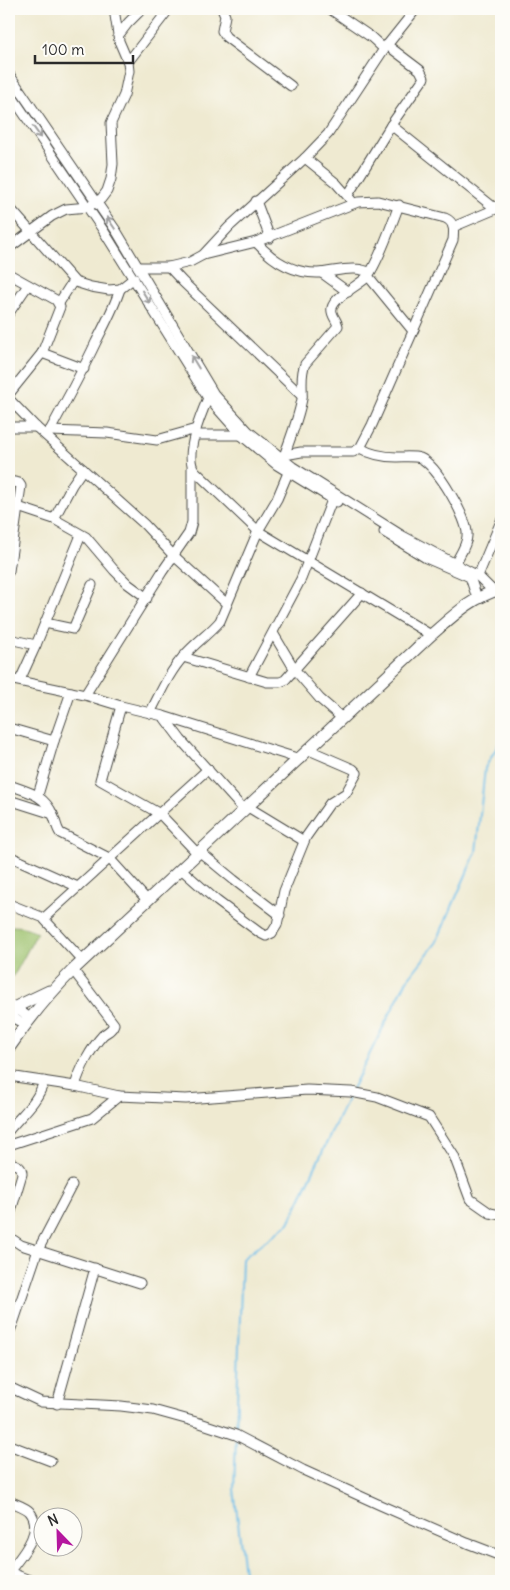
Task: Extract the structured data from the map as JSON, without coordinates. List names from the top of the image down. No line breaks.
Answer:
{"scale_bar":"100 m","north":"top left"}
